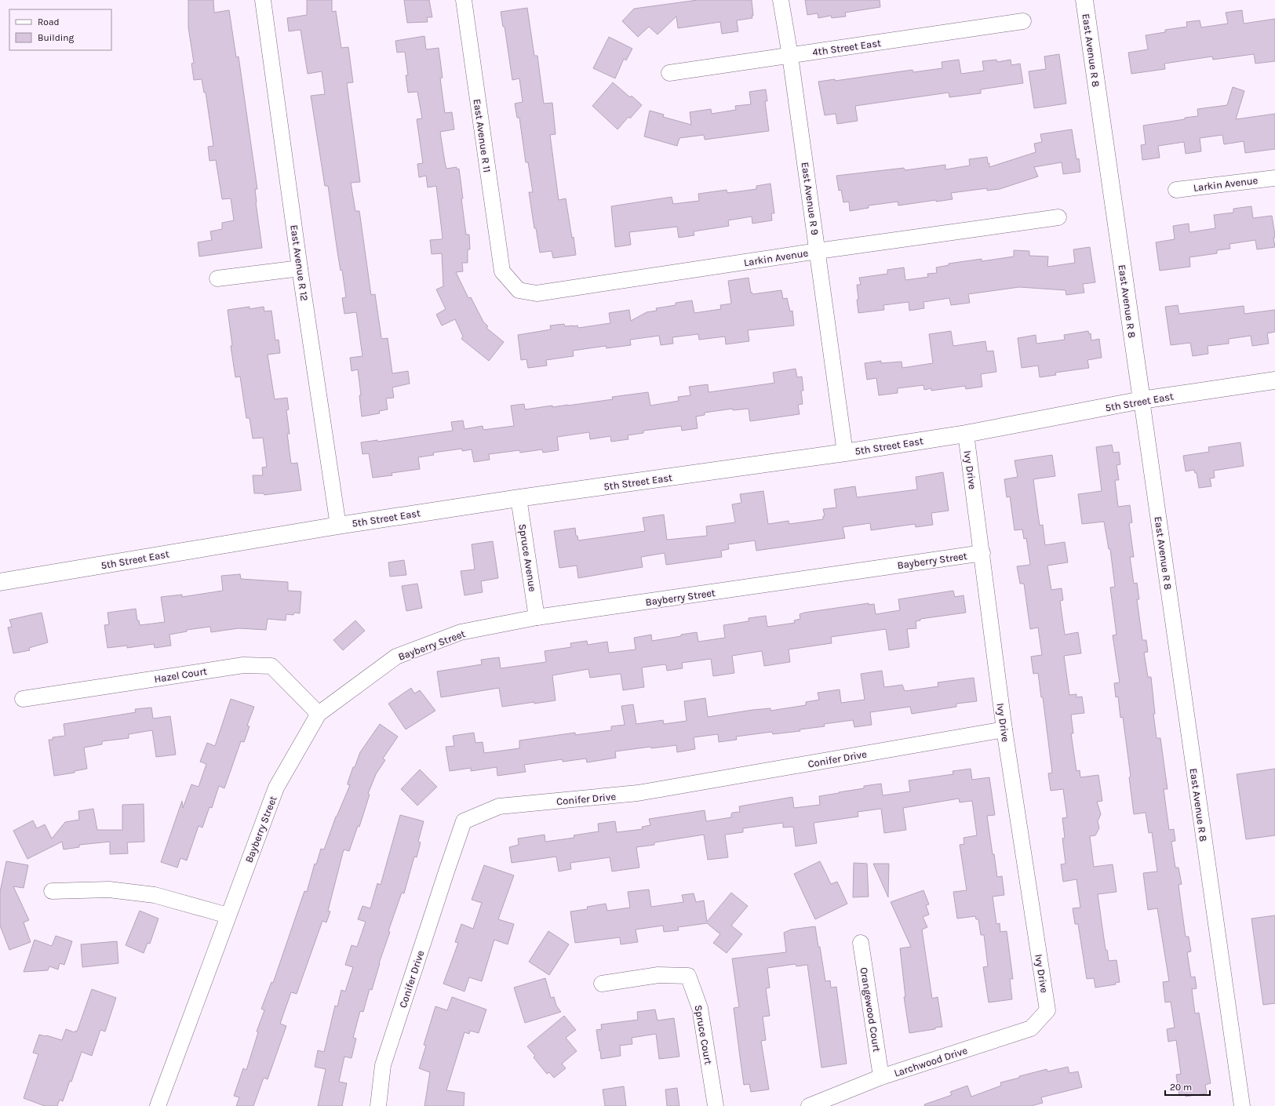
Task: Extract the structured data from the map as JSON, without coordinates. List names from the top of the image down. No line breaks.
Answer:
{"streets":{"street":["4th Street East","East Avenue R 8","East Avenue R 11","Larkin Avenue","East Avenue R 9","East Avenue R 12","5th Street East","Ivy Drive","Spruce Avenue","Bayberry Street","Hazel Court","Conifer Drive","Orangewood Court","Spruce Court","Larchwood Drive"]},"crossings":[["4th Street East","East Avenue R 9"],["East Avenue R 8","5th Street East"],["East Avenue R 11","Larkin Avenue"],["Larkin Avenue","East Avenue R 9"],["East Avenue R 9","5th Street East"],["East Avenue R 12","5th Street East"],["5th Street East","Ivy Drive"],["5th Street East","Spruce Avenue"],["Ivy Drive","Bayberry Street"],["Ivy Drive","Conifer Drive"],["Ivy Drive","Larchwood Drive"],["Spruce Avenue","Bayberry Street"],["Bayberry Street","Hazel Court"],["Orangewood Court","Larchwood Drive"]],"legend":["Road","Building"],"scale_bar":"20 m"}
